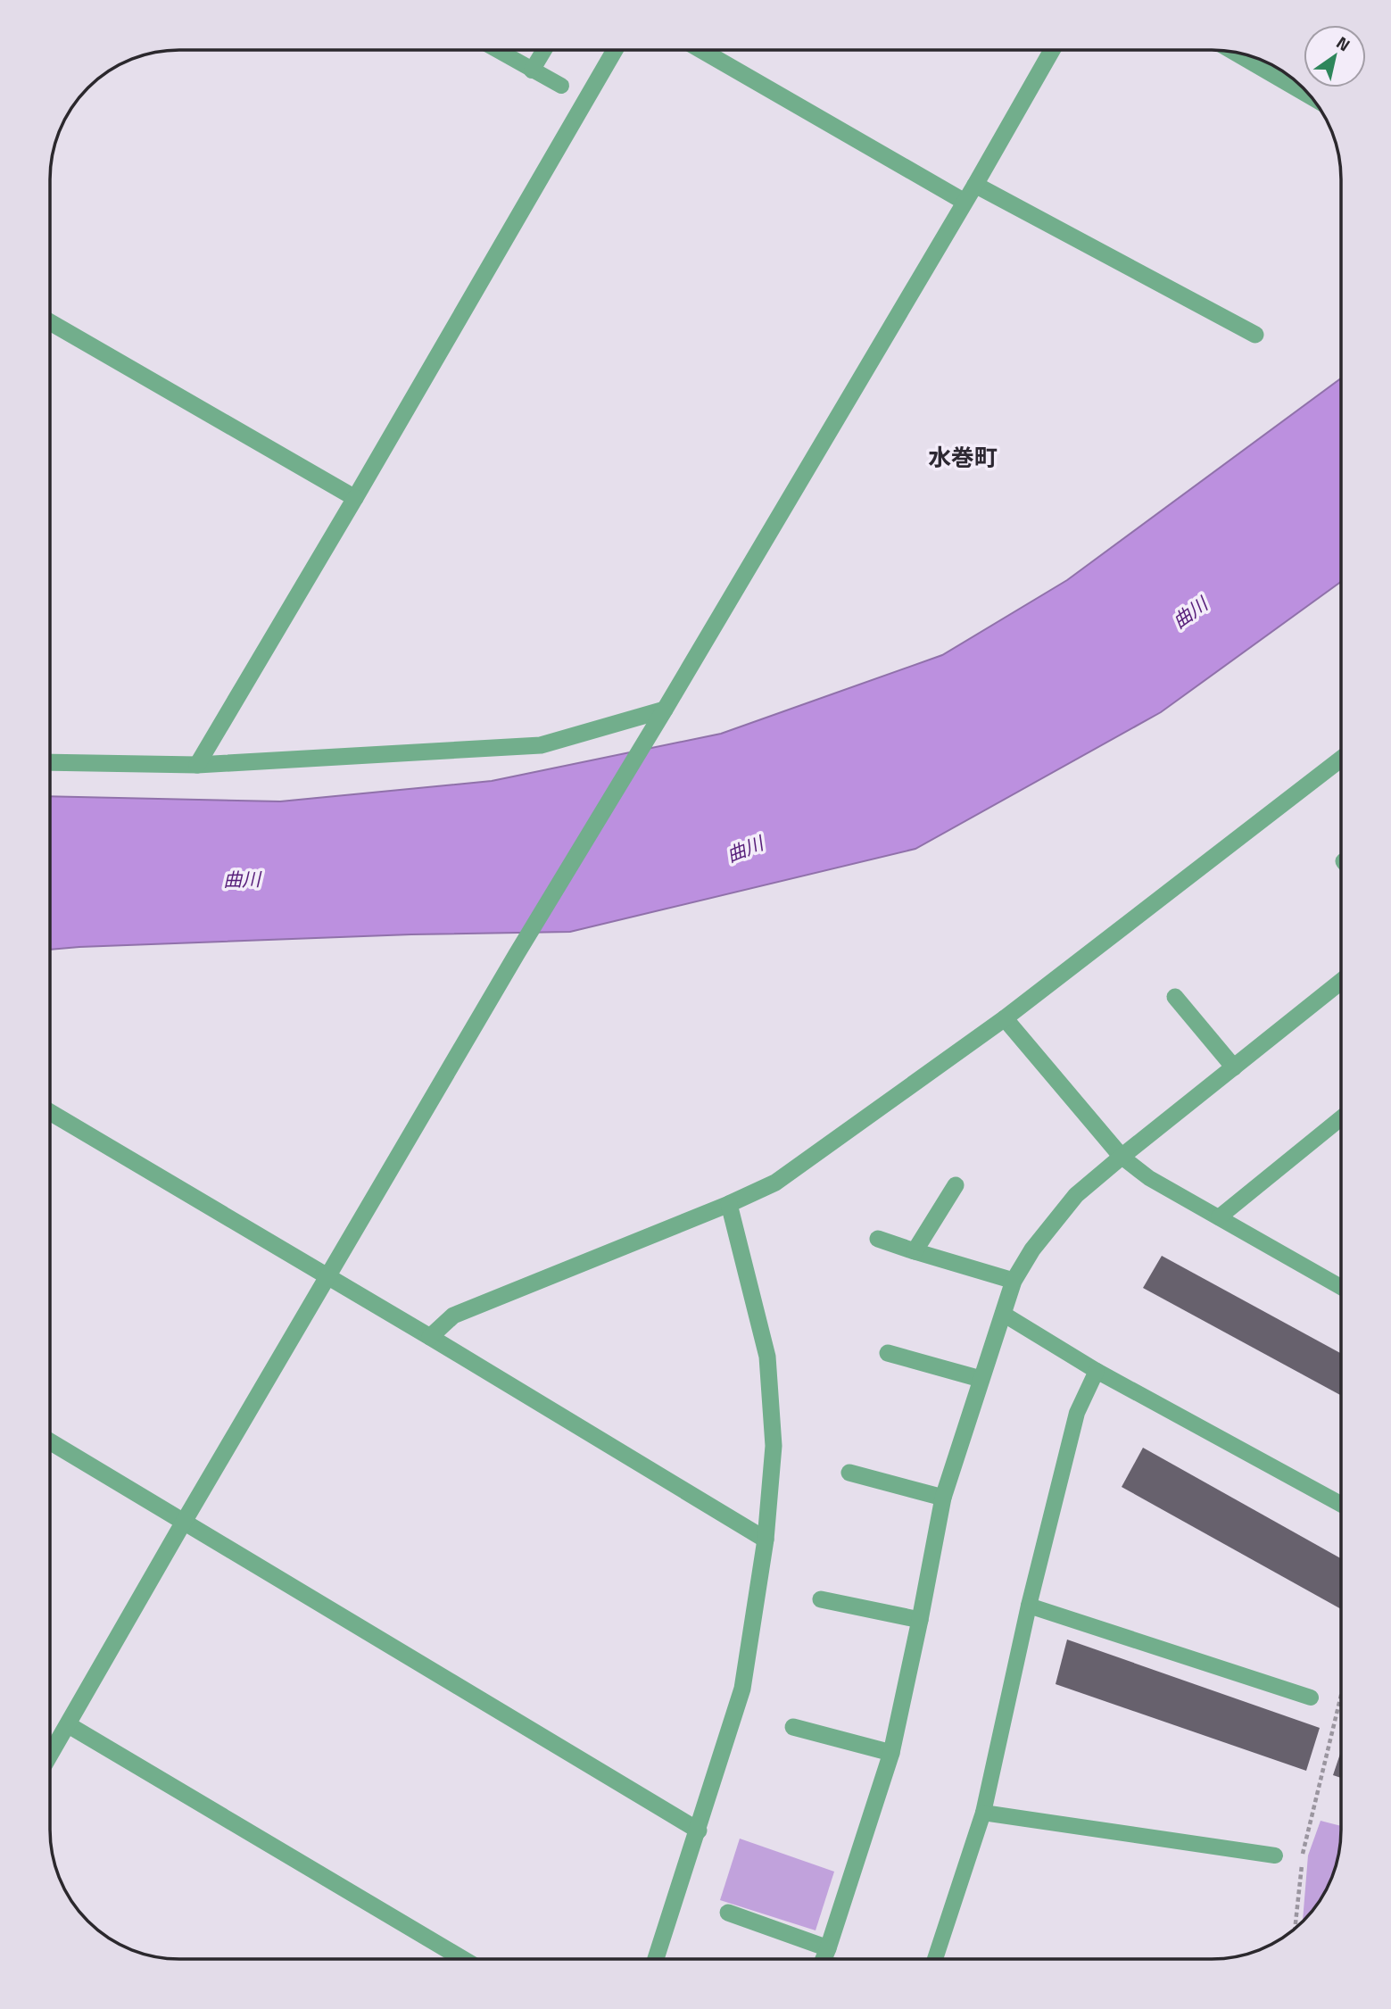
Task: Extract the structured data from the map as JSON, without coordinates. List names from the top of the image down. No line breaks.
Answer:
{"districts":["水巻町"],"water":["曲川"],"north":"top right"}
